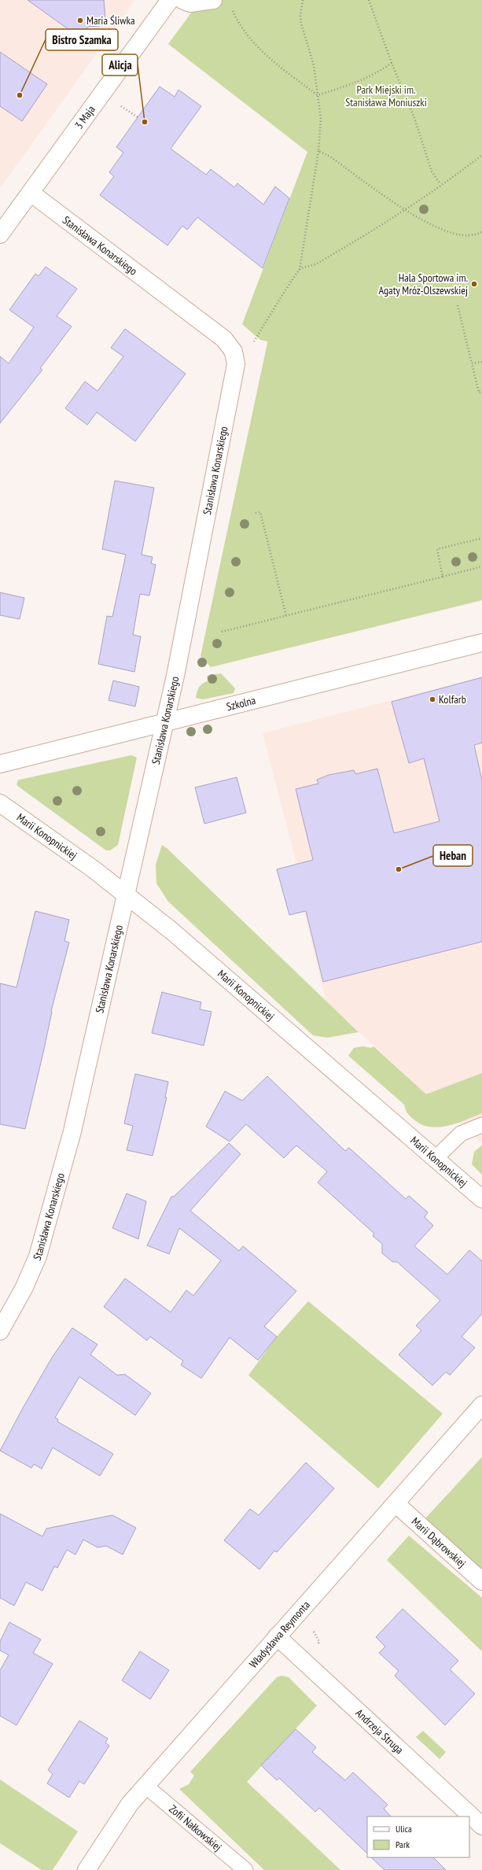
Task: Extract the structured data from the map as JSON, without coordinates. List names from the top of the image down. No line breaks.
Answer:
{"streets":{"street":["3 Maja","Stanisława Konarskiego","Szkolna","Marii Konopnickiej","Marii Dąbrowskiej","Władysława Reymonta","Andrzeja Struga"],"lane":["Zofii Nałkowskiej"]},"crossings":[["3 Maja","Stanisława Konarskiego"],["Stanisława Konarskiego","Szkolna"],["Stanisława Konarskiego","Marii Konopnickiej"],["Marii Dąbrowskiej","Władysława Reymonta"],["Władysława Reymonta","Andrzeja Struga"],["Władysława Reymonta","Zofii Nałkowskiej"]],"parks":["Park Miejski im. Stanisława Moniuszki"],"places":["Maria Śliwka","Bistro Szamka","Alicja","Hala Sportowa im. Agaty Mróz-Olszewskiej","Kolfarb","Heban"],"legend":["Ulica","Park"]}
